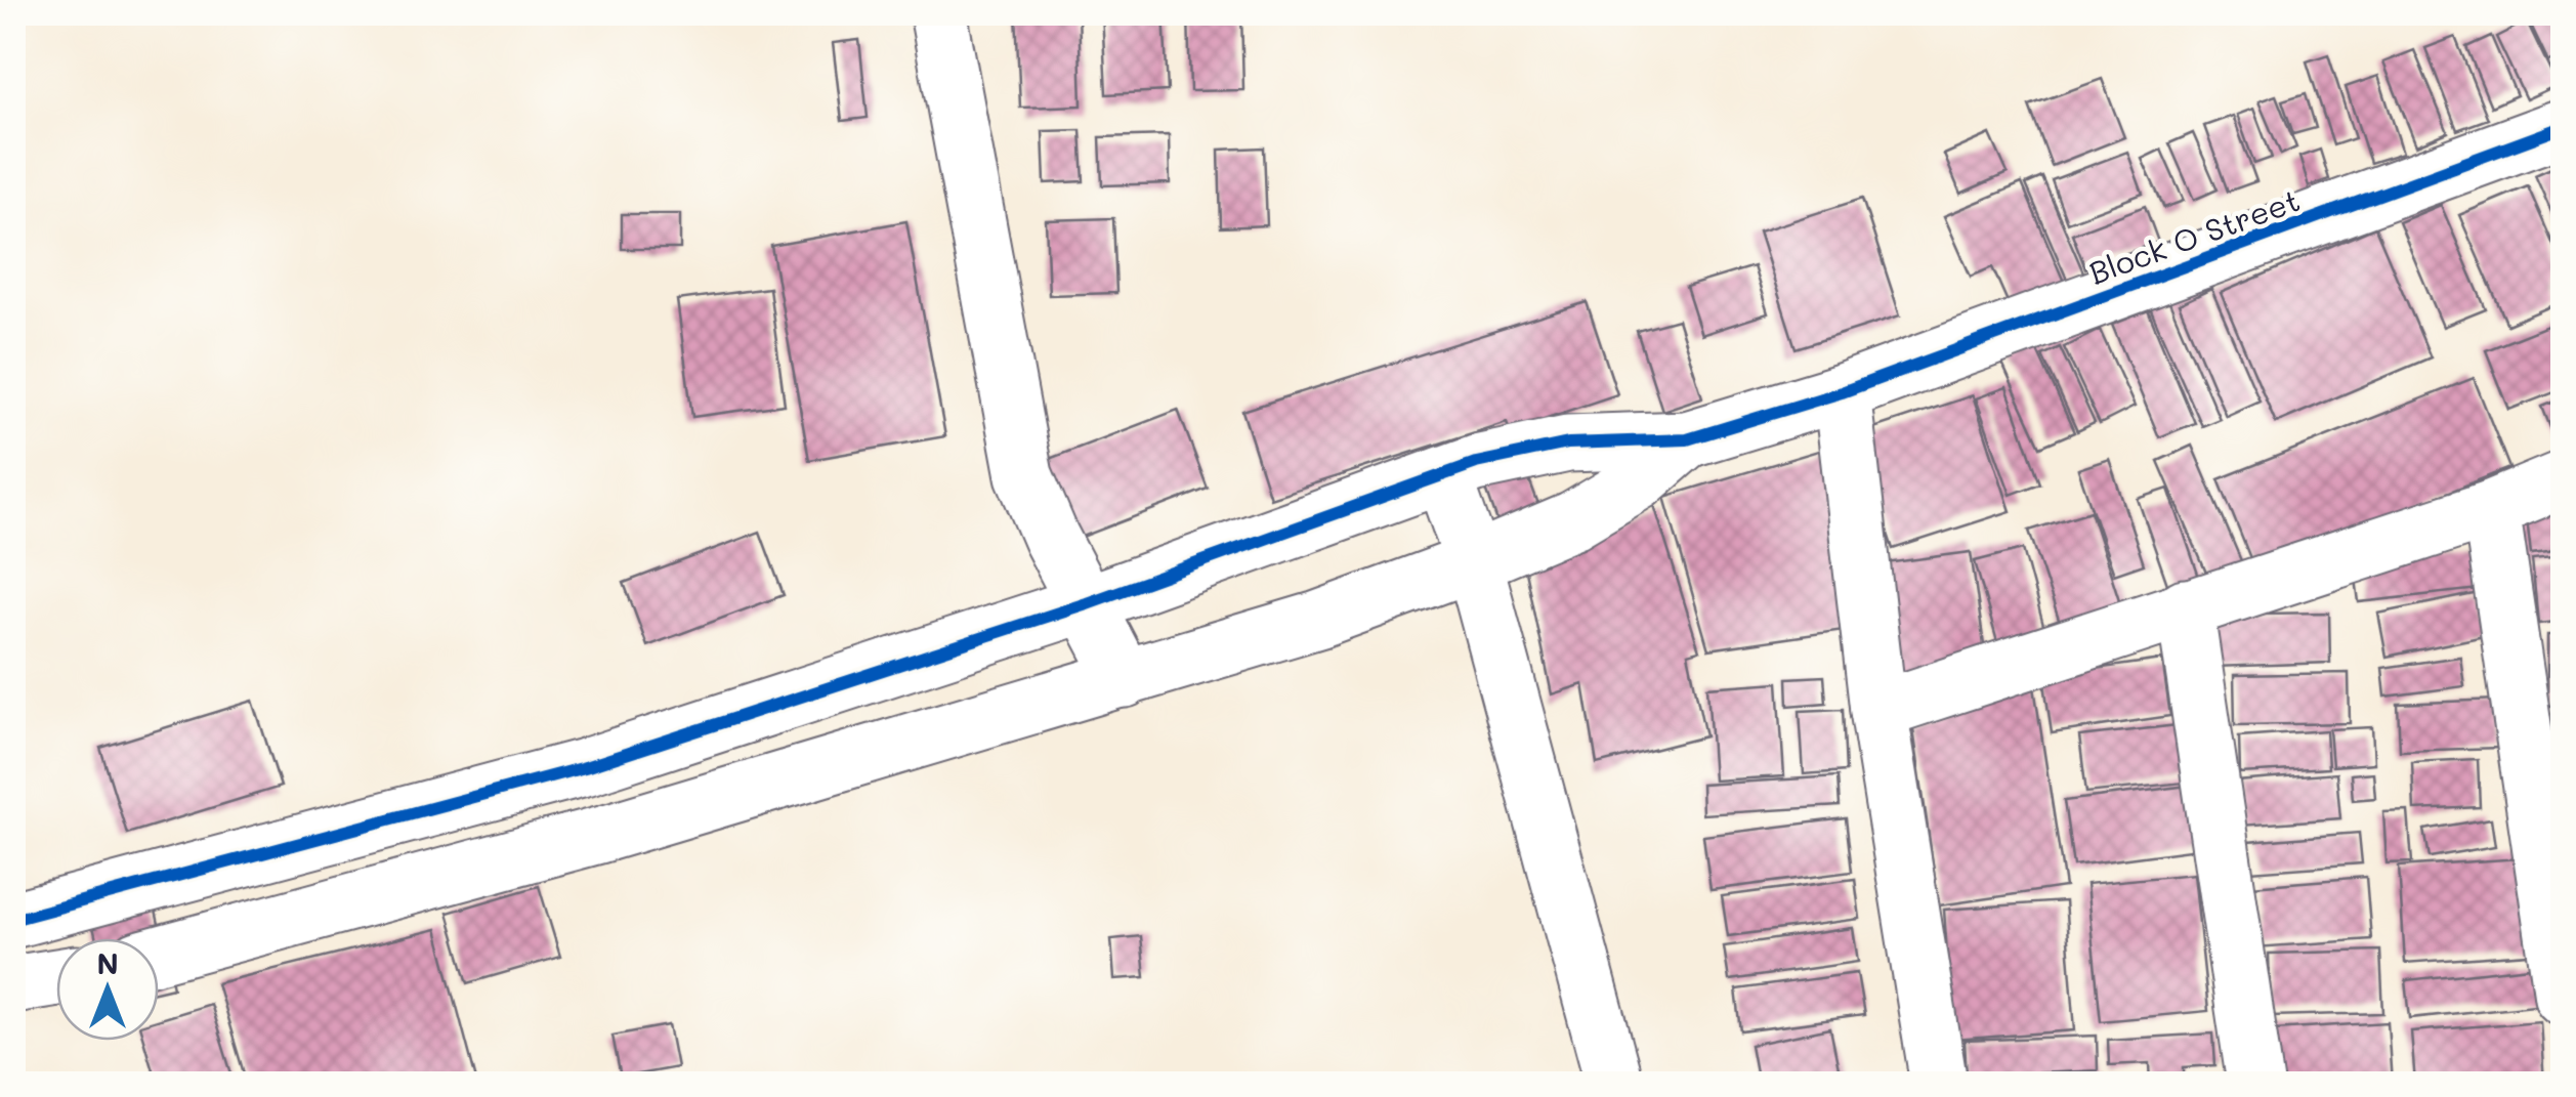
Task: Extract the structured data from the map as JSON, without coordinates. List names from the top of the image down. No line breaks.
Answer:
{"streets":{"street":["Block O Street"]},"north":"top"}
